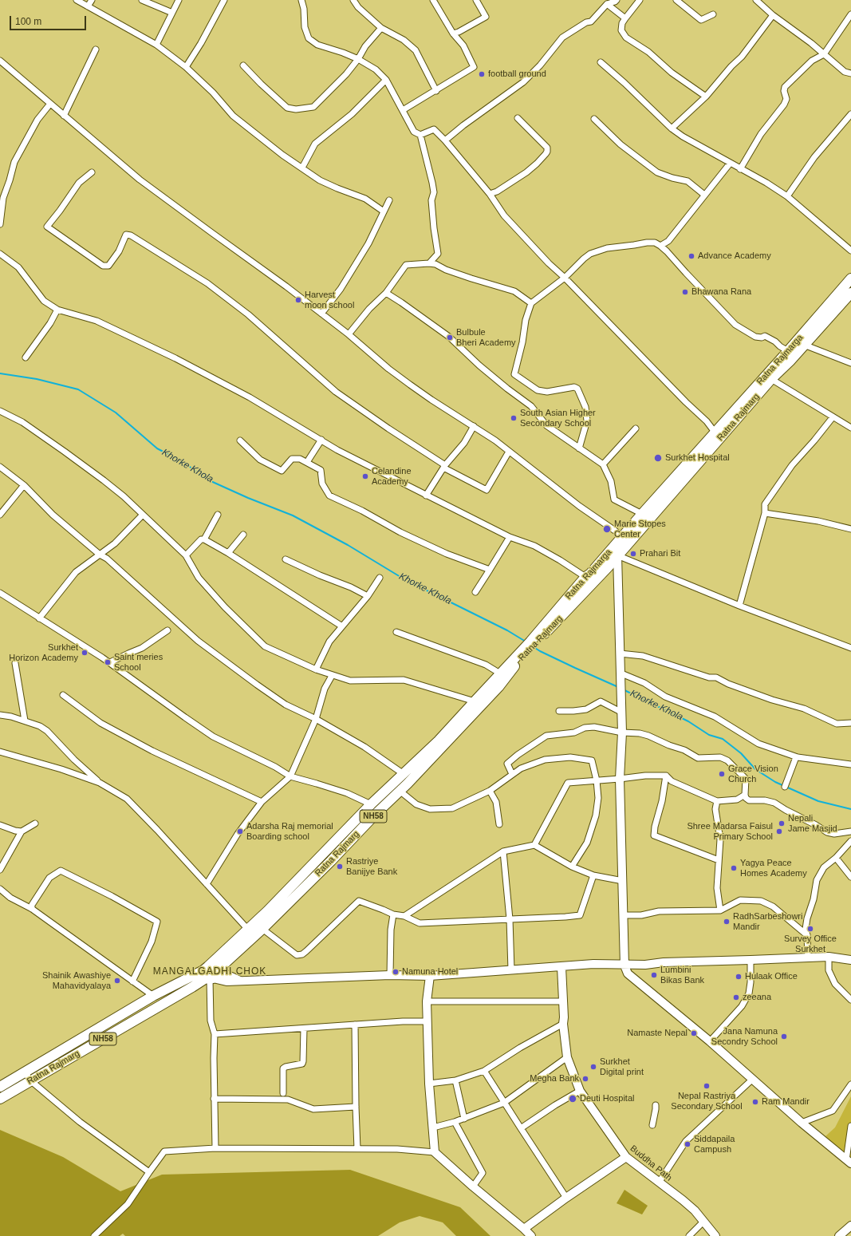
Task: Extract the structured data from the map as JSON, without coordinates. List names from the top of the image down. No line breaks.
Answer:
{"streets":{"main road":["Ratna Rajmarga","Ratna Rajmarg","NH58","Buddha Path"]},"crossings":[["Ratna Rajmarga","Ratna Rajmarg"]],"districts":["MANGALGADHI CHOK"],"water":["Khorke Khola"],"places":["football ground","Advance Academy","Bhawana Rana","Harvest moon school","Bulbule Bheri Academy","South Asian Higher Secondary School","Surkhet Hospital","Celandine Academy","Marie Stopes Center","Prahari Bit","Surkhet Horizon Academy","Saint meries School","Grace Vision Church","Nepali Jame Masjid","Adarsha Raj memorial Boarding school","Shree Madarsa Faisul Primary School","Rastriye Banijye Bank","Yagya Peace Homes Academy","RadhSarbeshowri Mandir","Survey Office Surkhet","Namuna Hotel","Lumbini Bikas Bank","Hulaak Office","Shainik Awashiye Mahavidyalaya","zeeana","Namaste Nepal","Jana Namuna Secondry School","Surkhet Digital print","Megha Bank","Nepal Rastriya Secondary School","Deuti Hospital","Ram Mandir","Siddapaila Campush"],"scale_bar":"100 m"}
